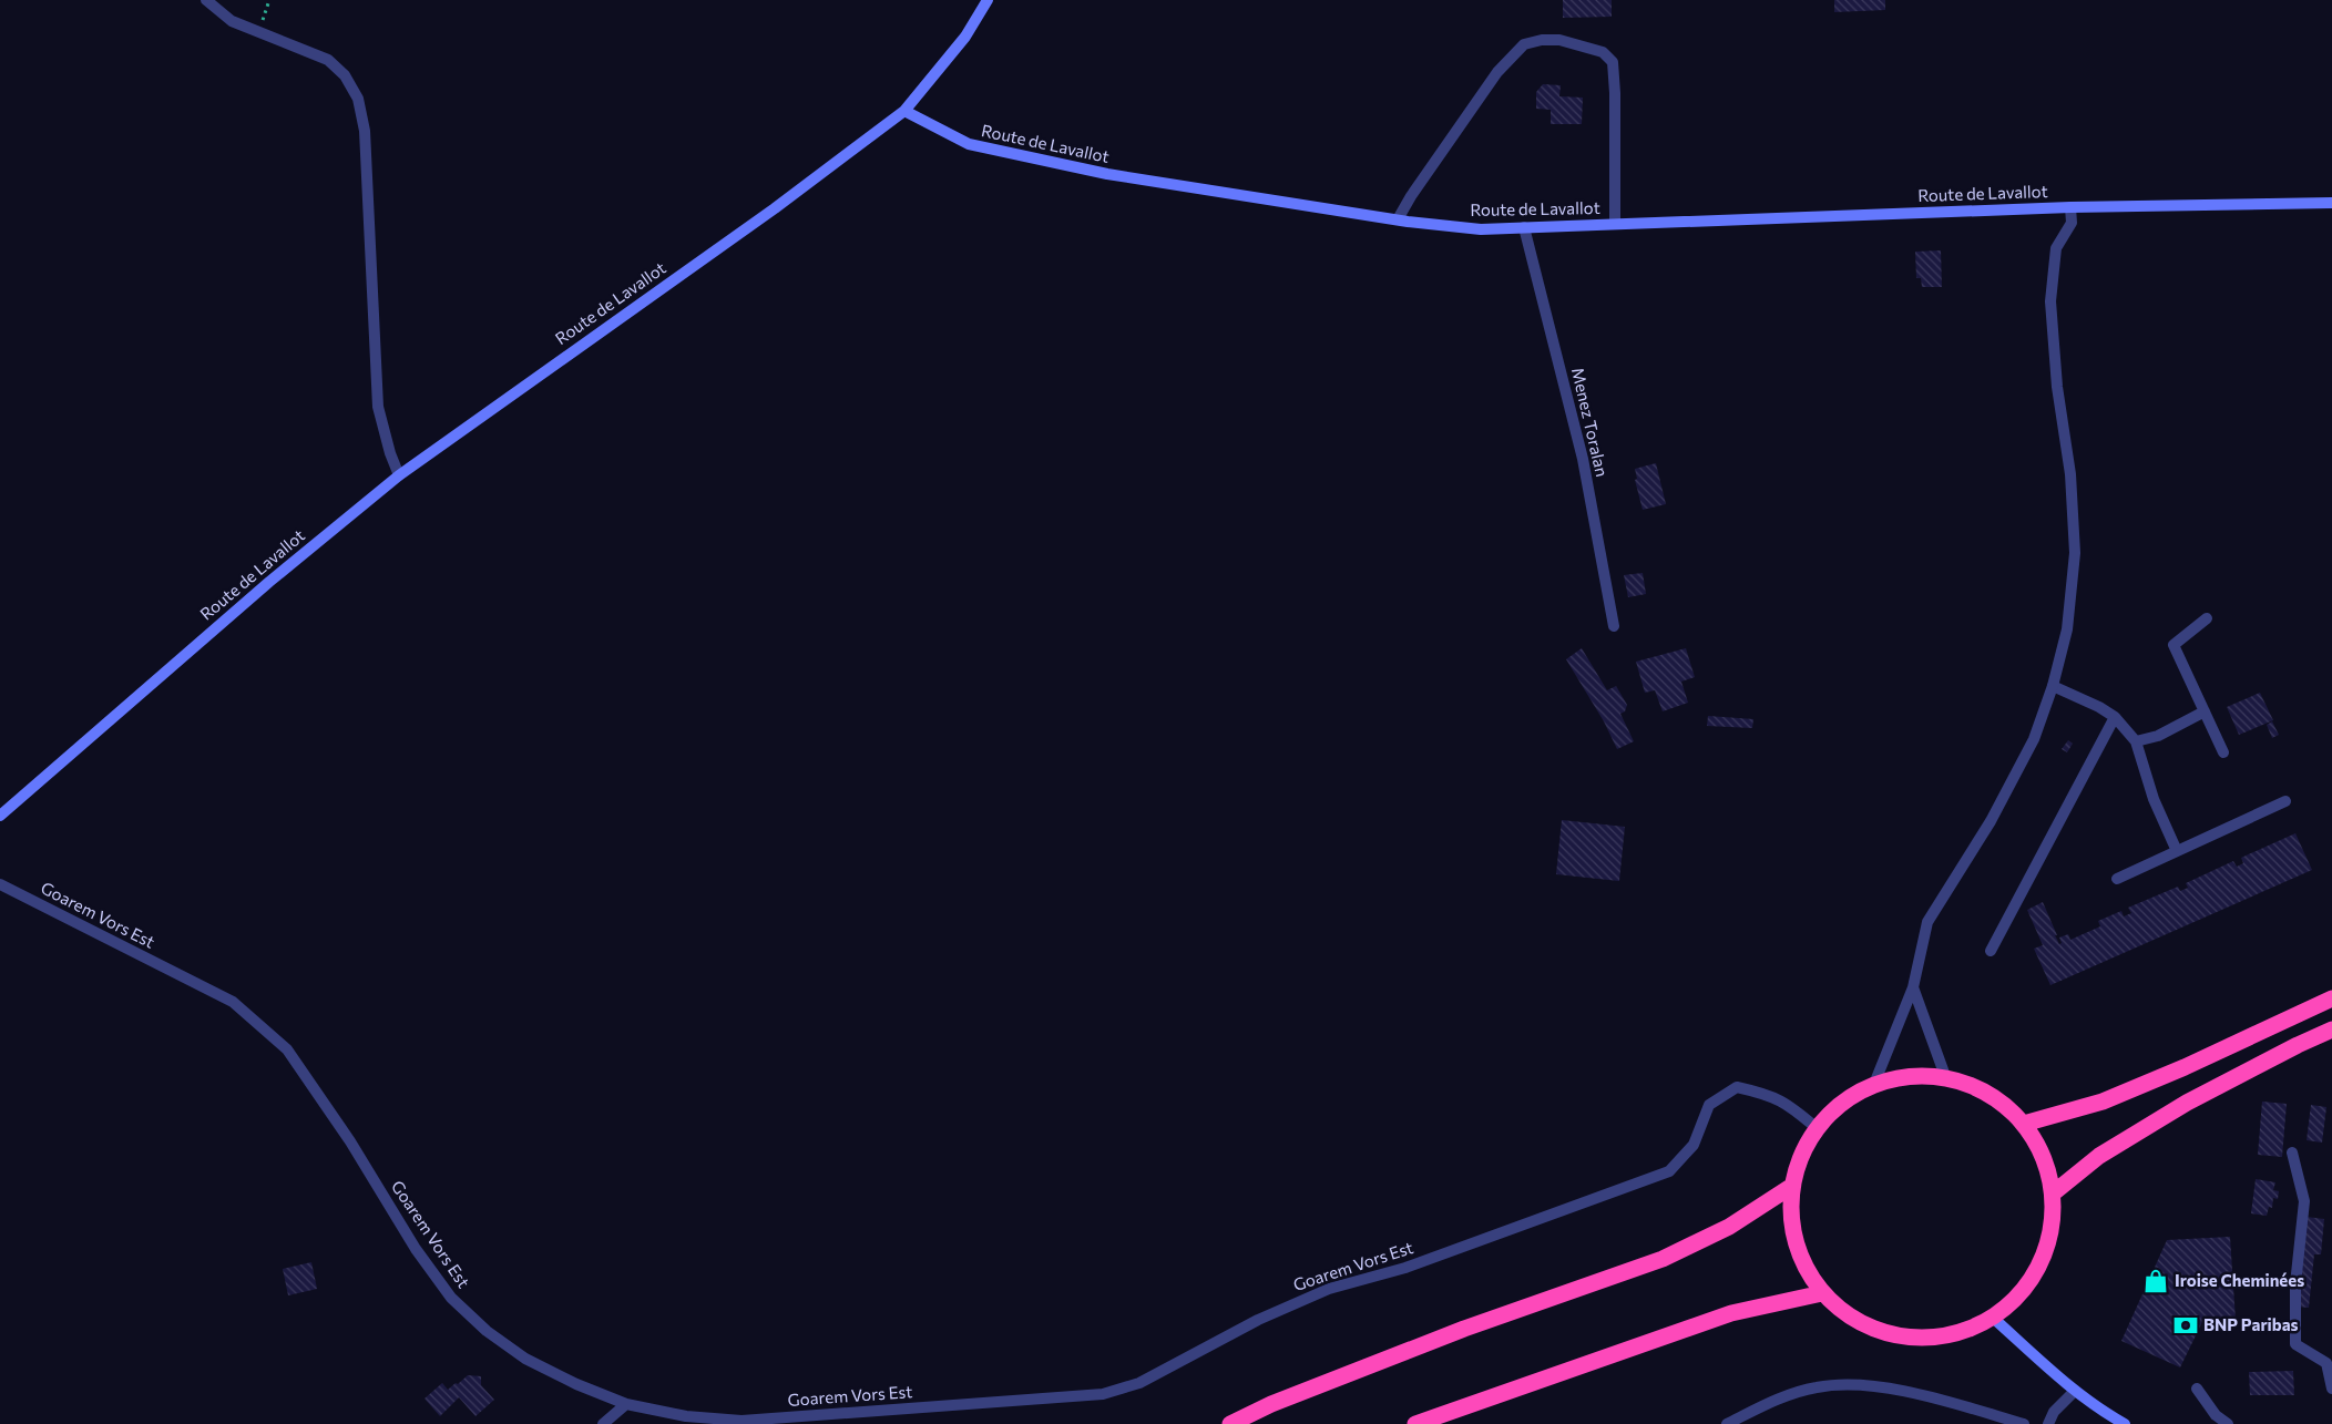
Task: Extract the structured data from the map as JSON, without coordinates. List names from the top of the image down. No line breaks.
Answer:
{"streets":{"street":["Route de Lavallot","Menez Toralan","Goarem Vors Est"]},"crossings":[["Route de Lavallot","Menez Toralan"]],"places":{"shop":["Iroise Cheminées"],"bank":["BNP Paribas"]}}
